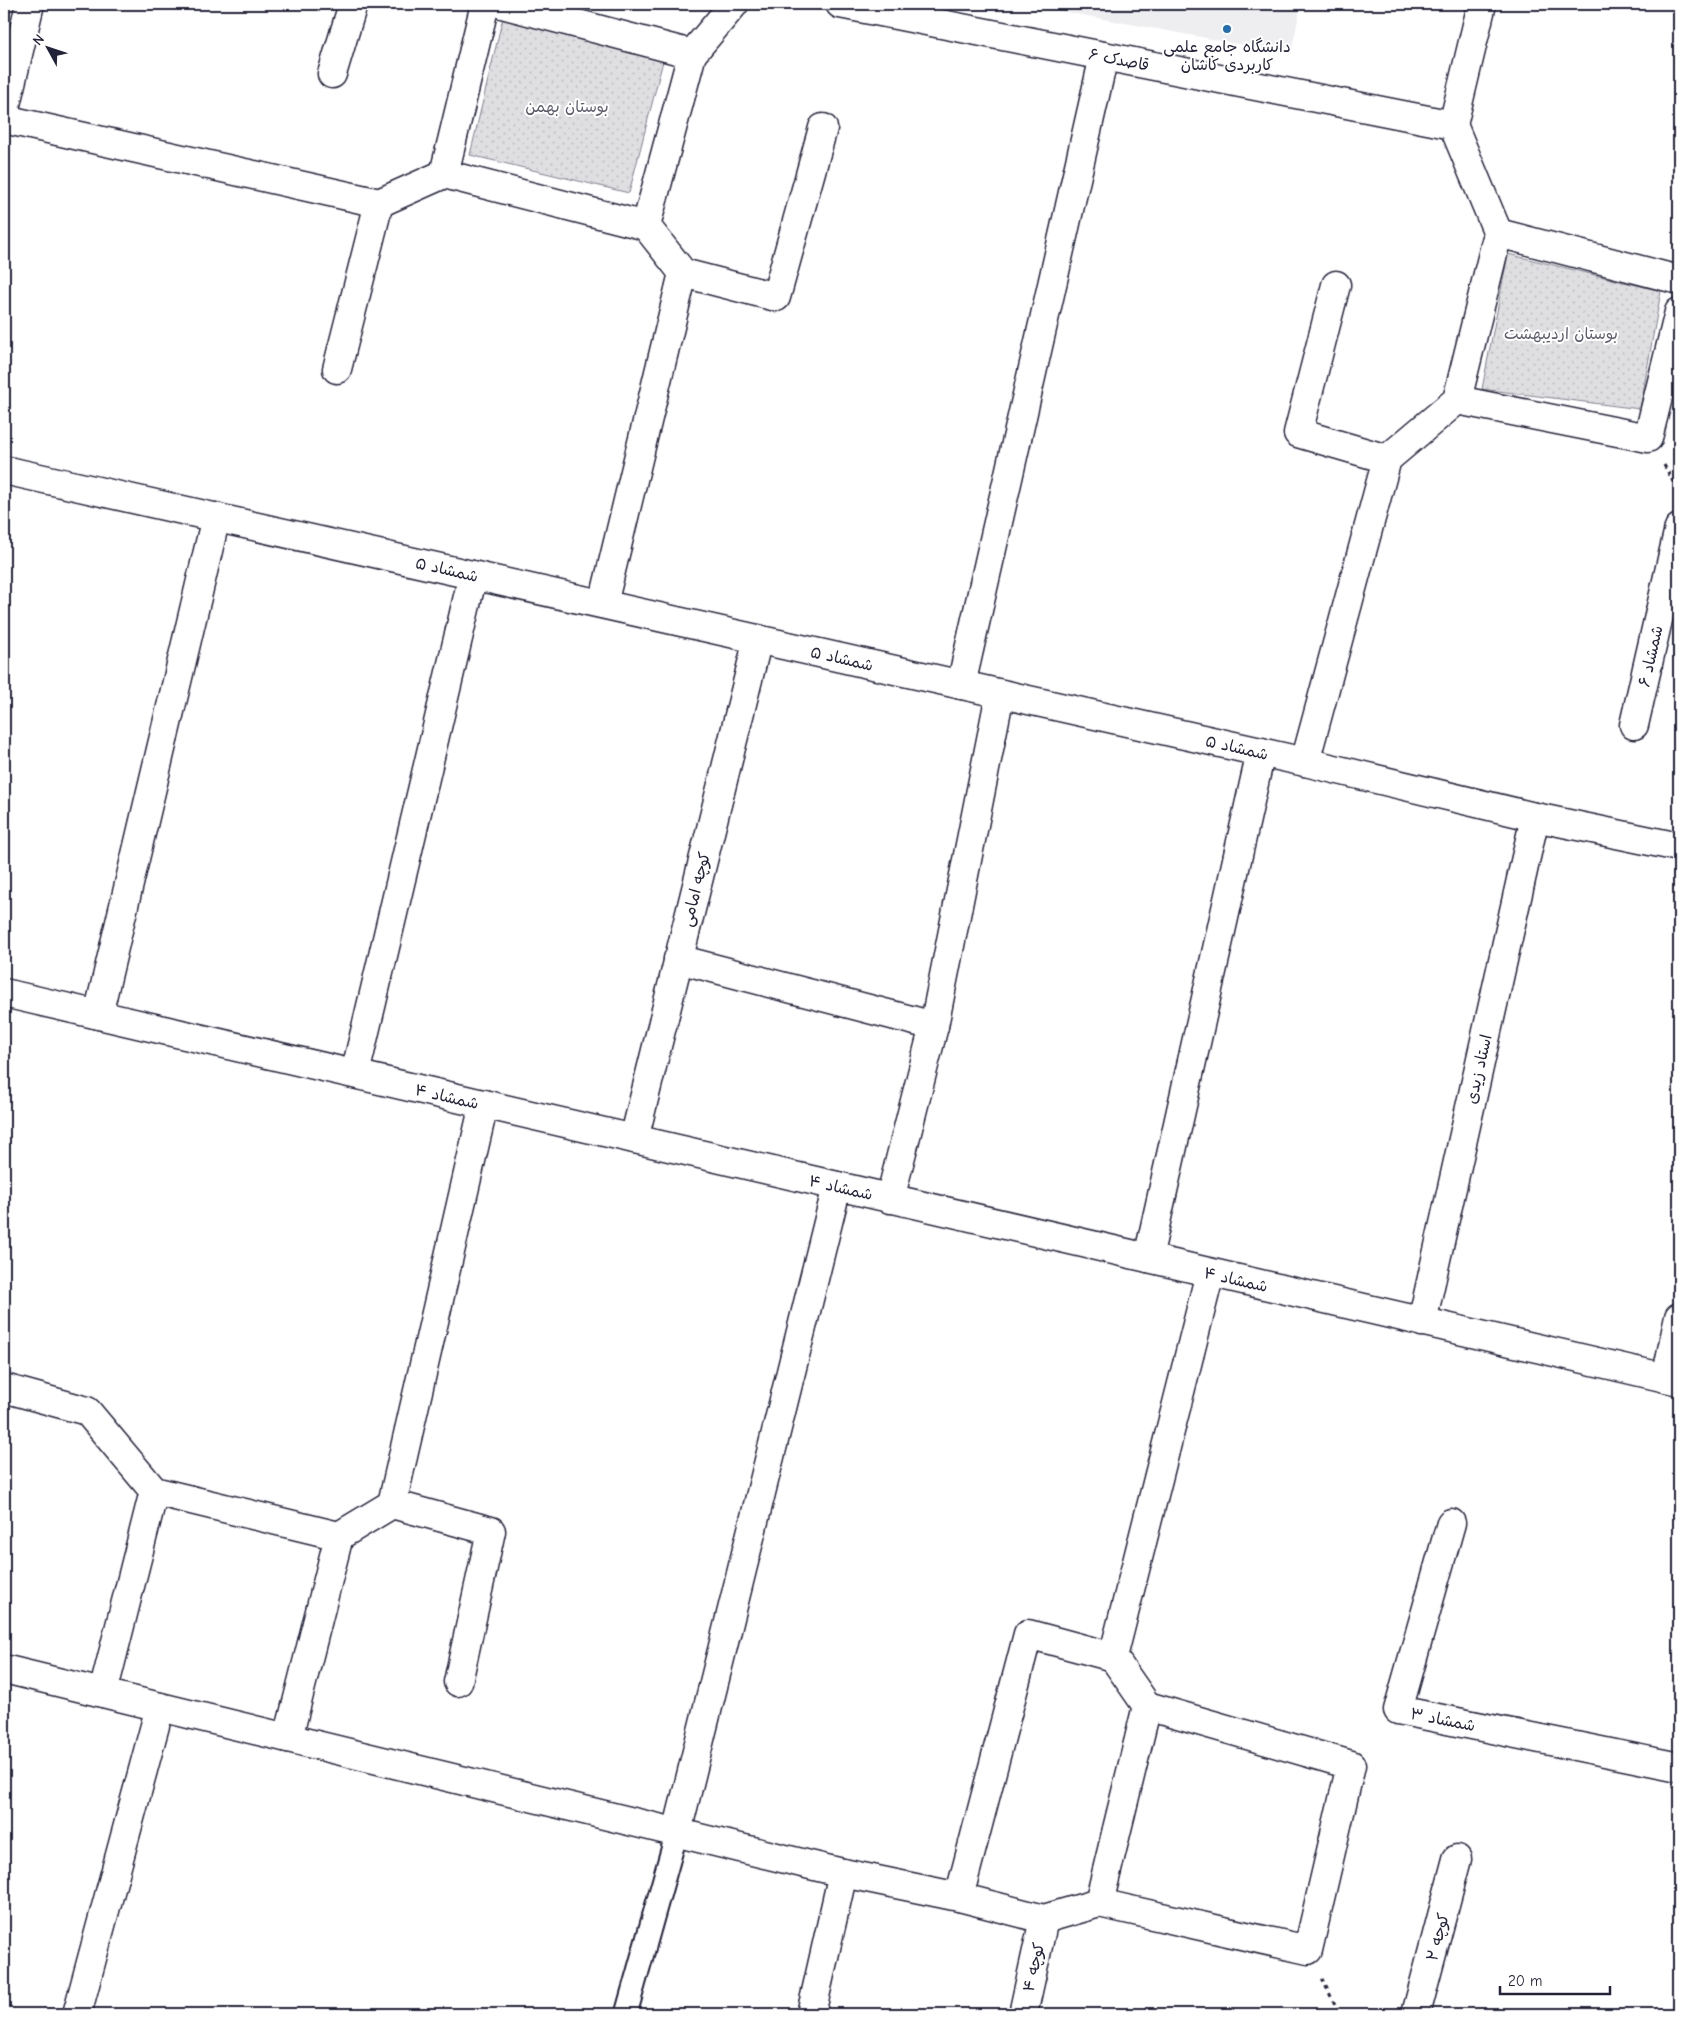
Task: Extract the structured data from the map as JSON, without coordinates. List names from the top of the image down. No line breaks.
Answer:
{"streets":{"street":["قاصدک ۶","شمشاد ۵","شمشاد ۶","کوچه امامی","استاد زیدی","شمشاد ۴","شمشاد ۳","کوچه ۲","کوچه ۴"]},"crossings":[["شمشاد ۵","کوچه امامی"],["شمشاد ۵","استاد زیدی"],["کوچه امامی","شمشاد ۴"],["استاد زیدی","شمشاد ۴"]],"parks":["بوستان بهمن","بوستان اردیبهشت"],"places":["دانشگاه جامع علمی کاربردی کاشان"],"scale_bar":"20 m","north":"top left"}
